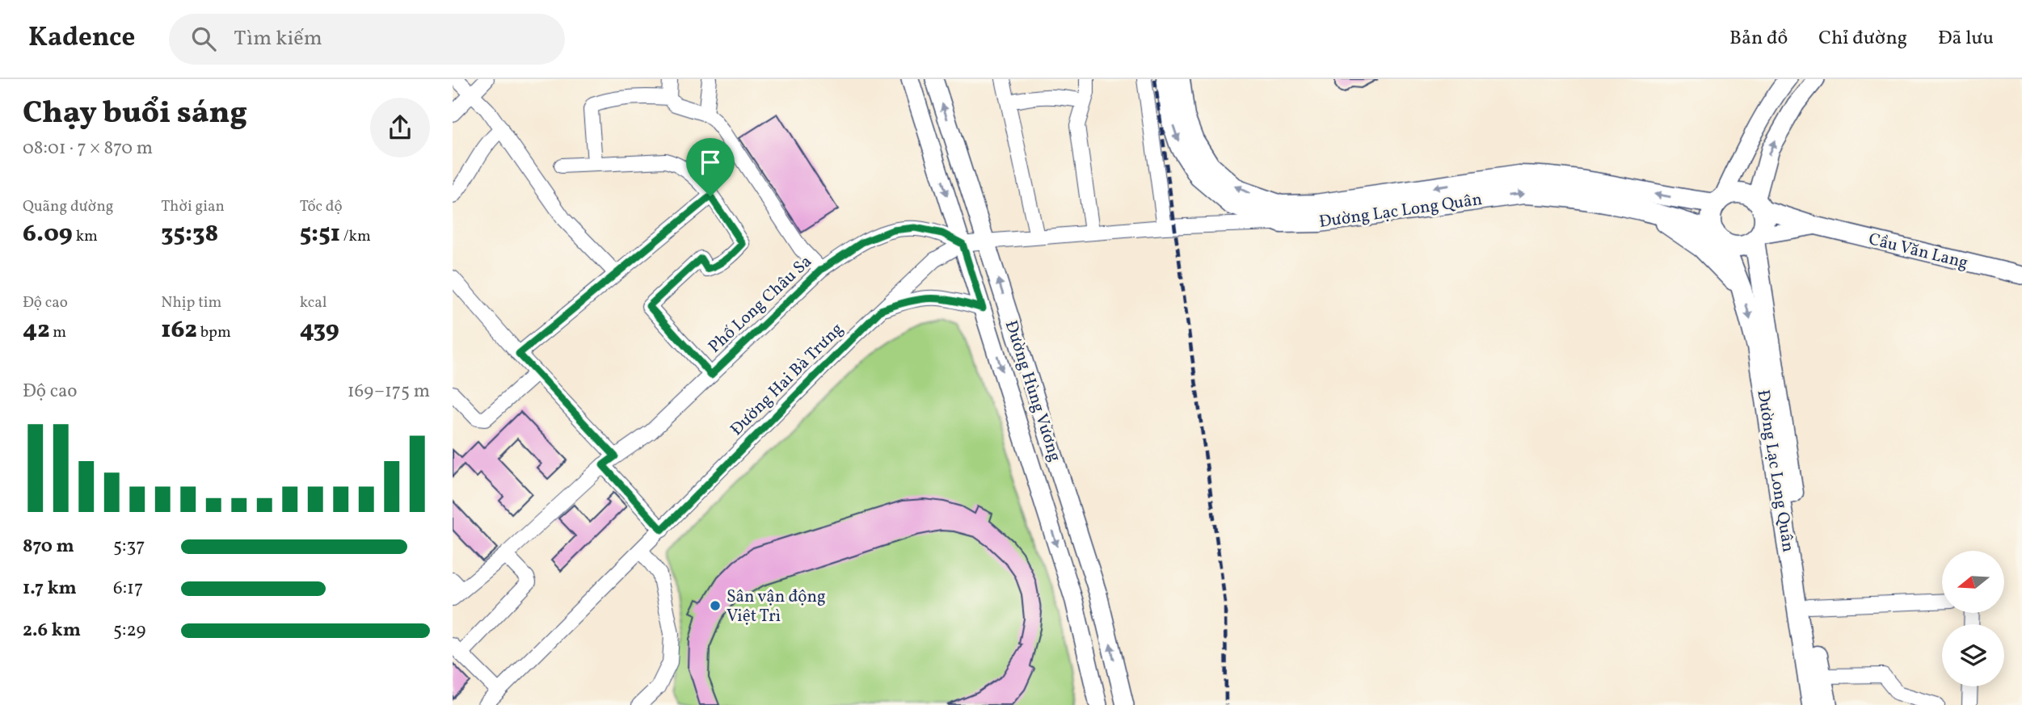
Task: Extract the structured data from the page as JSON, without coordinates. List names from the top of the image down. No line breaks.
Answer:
{"streets":{"highway":["Đường Lạc Long Quân"],"main road":["Cầu Văn Lang","Đường Hùng Vương"],"street":["Phố Long Châu Sa","Đường Hai Bà Trưng"]},"crossings":[["Đường Lạc Long Quân","Cầu Văn Lang"],["Đường Lạc Long Quân","Đường Hai Bà Trưng"],["Phố Long Châu Sa","Đường Hai Bà Trưng"],["Phố Long Châu Sa","Đường Hùng Vương"],["Đường Hai Bà Trưng","Đường Hùng Vương"]],"places":["Sân vận động Việt Trì"],"north":"left","page":{"header":"Kadence","search":"Tìm kiếm","nav":["Bản đồ","Chỉ đường","Đã lưu"],"heading":["Chạy buổi sáng","08:01 · 7 × 870 m"],"stats":[["Quãng đường","6.09 km"],["Thời gian","35:38"],["Tốc độ","5:51 /km"],["Độ cao","42 m"],["Nhịp tim","162 bpm"],["kcal","439"]],"chart":["Độ cao","169–175 m"],"list":[{"name":"870 m","note":"5:37"},{"name":"1.7 km","note":"6:17"},{"name":"2.6 km","note":"5:29"}]}}
